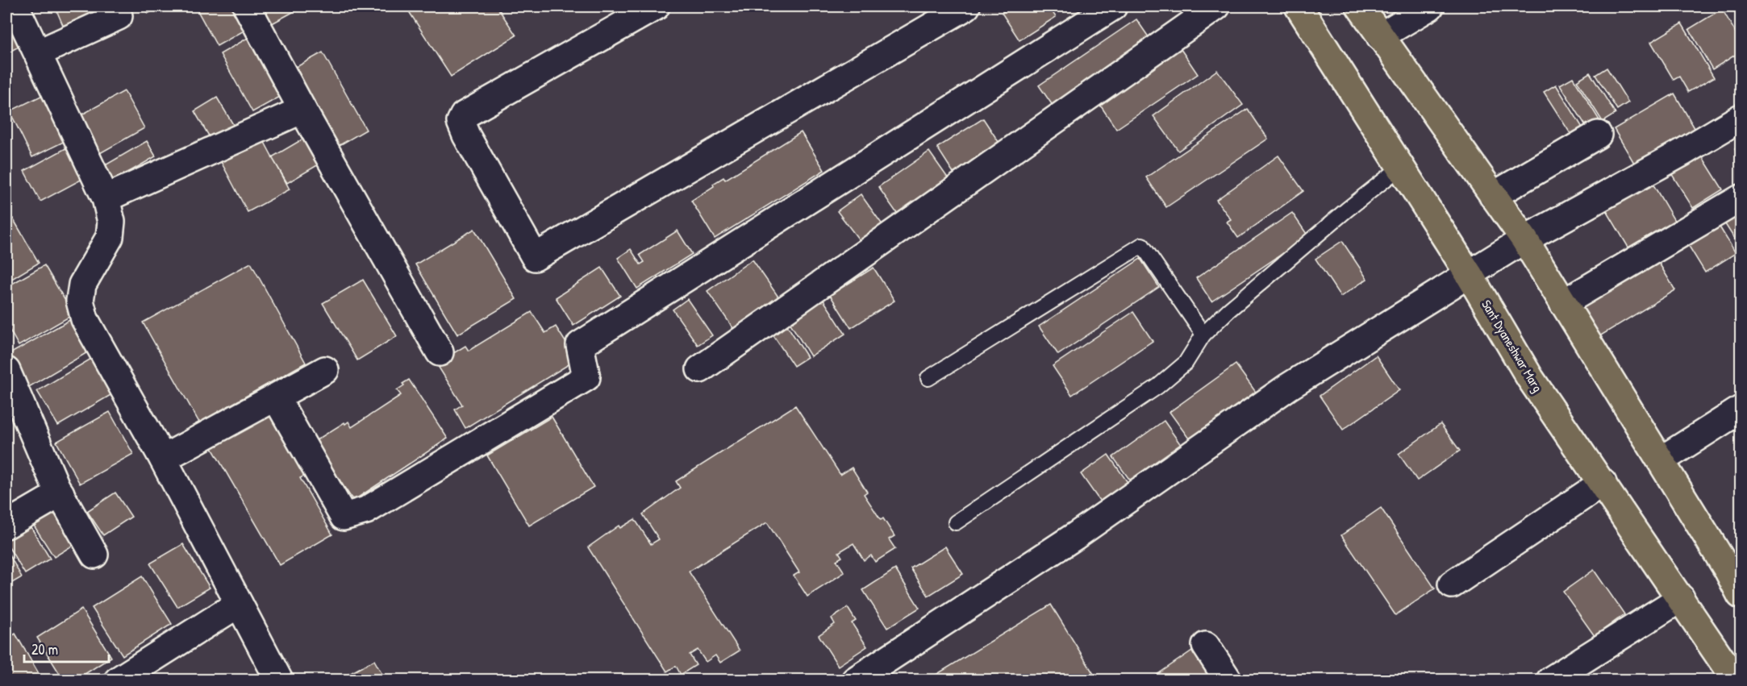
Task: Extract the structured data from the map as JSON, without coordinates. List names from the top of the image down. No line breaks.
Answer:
{"streets":{"main road":["Sant Dyaneshwar Marg"]},"scale_bar":"20 m"}
